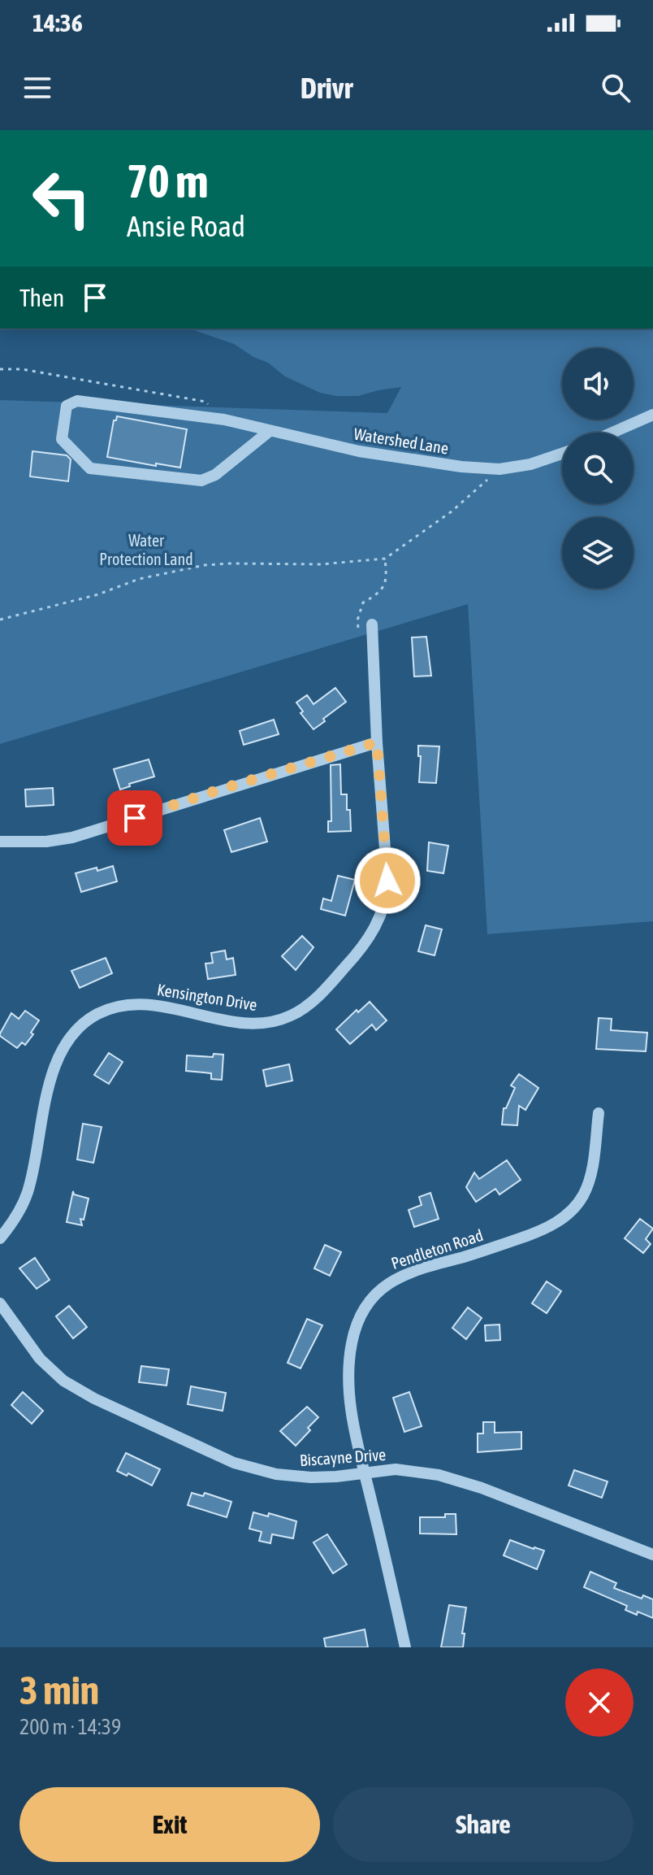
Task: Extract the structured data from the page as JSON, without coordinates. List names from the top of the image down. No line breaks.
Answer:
{"streets":{"street":["Watershed Lane","Kensington Drive","Pendleton Road","Biscayne Drive"]},"crossings":[["Pendleton Road","Biscayne Drive"]],"parks":["Water Protection Land"],"page":{"status":"14:36","header":"Drivr","turn":["70 m","Ansie Road"],"then":"Then","heading":["3 min","200 m · 14:39"],"buttons":["Exit","Share"]}}
